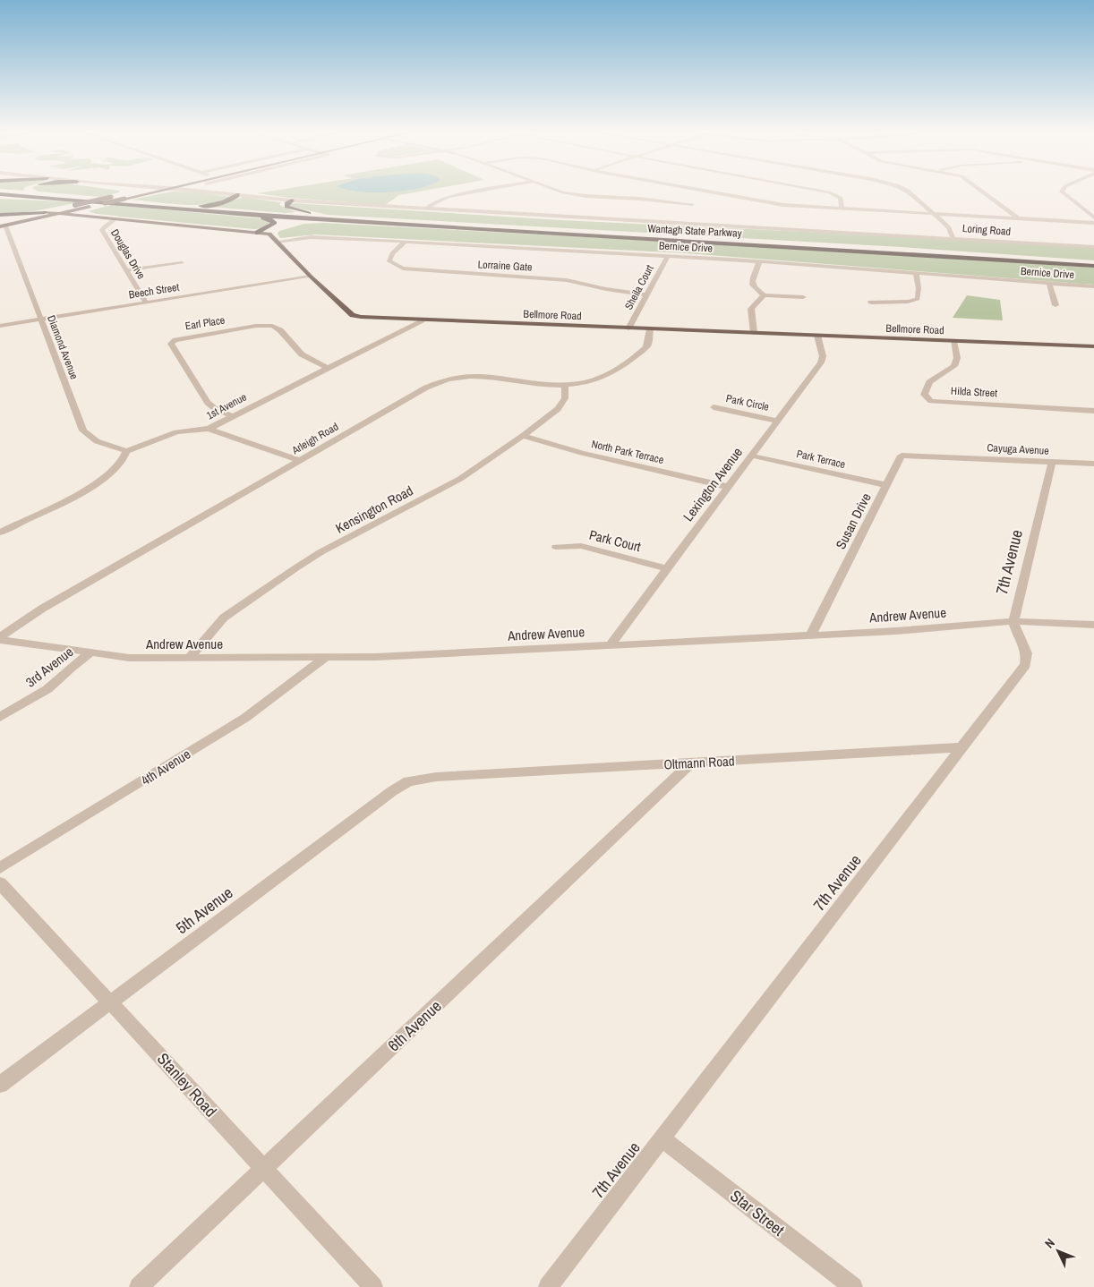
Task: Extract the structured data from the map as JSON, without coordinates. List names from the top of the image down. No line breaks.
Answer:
{"streets":{"highway":["Wantagh State Parkway"],"main road":["Bellmore Road"],"street":["Loring Road","Bernice Drive","Douglas Drive","Lorraine Gate","Sheila Court","Beech Street","Earl Place","Diamond Avenue","Hilda Street","Park Circle","1st Avenue","Arleigh Road","Cayuga Avenue","North Park Terrace","Park Terrace","Lexington Avenue","Kensington Road","Susan Drive","Park Court","7th Avenue","Andrew Avenue","3rd Avenue","Oltmann Road","4th Avenue","5th Avenue","6th Avenue","Stanley Road","Star Street"]},"crossings":[["Bernice Drive","Lorraine Gate"],["Bernice Drive","Sheila Court"],["Bernice Drive","Bellmore Road"],["Douglas Drive","Beech Street"],["Lorraine Gate","Sheila Court"],["Sheila Court","Bellmore Road"],["Beech Street","Bellmore Road"],["Beech Street","Diamond Avenue"],["Bellmore Road","Hilda Street"],["Bellmore Road","1st Avenue"],["Bellmore Road","Arleigh Road"],["Bellmore Road","Lexington Avenue"],["Earl Place","1st Avenue"],["Diamond Avenue","1st Avenue"],["Park Circle","Lexington Avenue"],["Arleigh Road","Kensington Road"],["Arleigh Road","Andrew Avenue"],["Cayuga Avenue","Susan Drive"],["Cayuga Avenue","7th Avenue"],["North Park Terrace","Lexington Avenue"],["North Park Terrace","Kensington Road"],["Park Terrace","Lexington Avenue"],["Park Terrace","Susan Drive"],["Lexington Avenue","Park Court"],["Lexington Avenue","Andrew Avenue"],["Kensington Road","Andrew Avenue"],["Susan Drive","Andrew Avenue"],["7th Avenue","Andrew Avenue"],["7th Avenue","Oltmann Road"],["7th Avenue","Star Street"],["Andrew Avenue","3rd Avenue"],["Andrew Avenue","4th Avenue"],["Oltmann Road","5th Avenue"],["Oltmann Road","6th Avenue"],["5th Avenue","Stanley Road"],["6th Avenue","Stanley Road"]],"north":"top left"}
